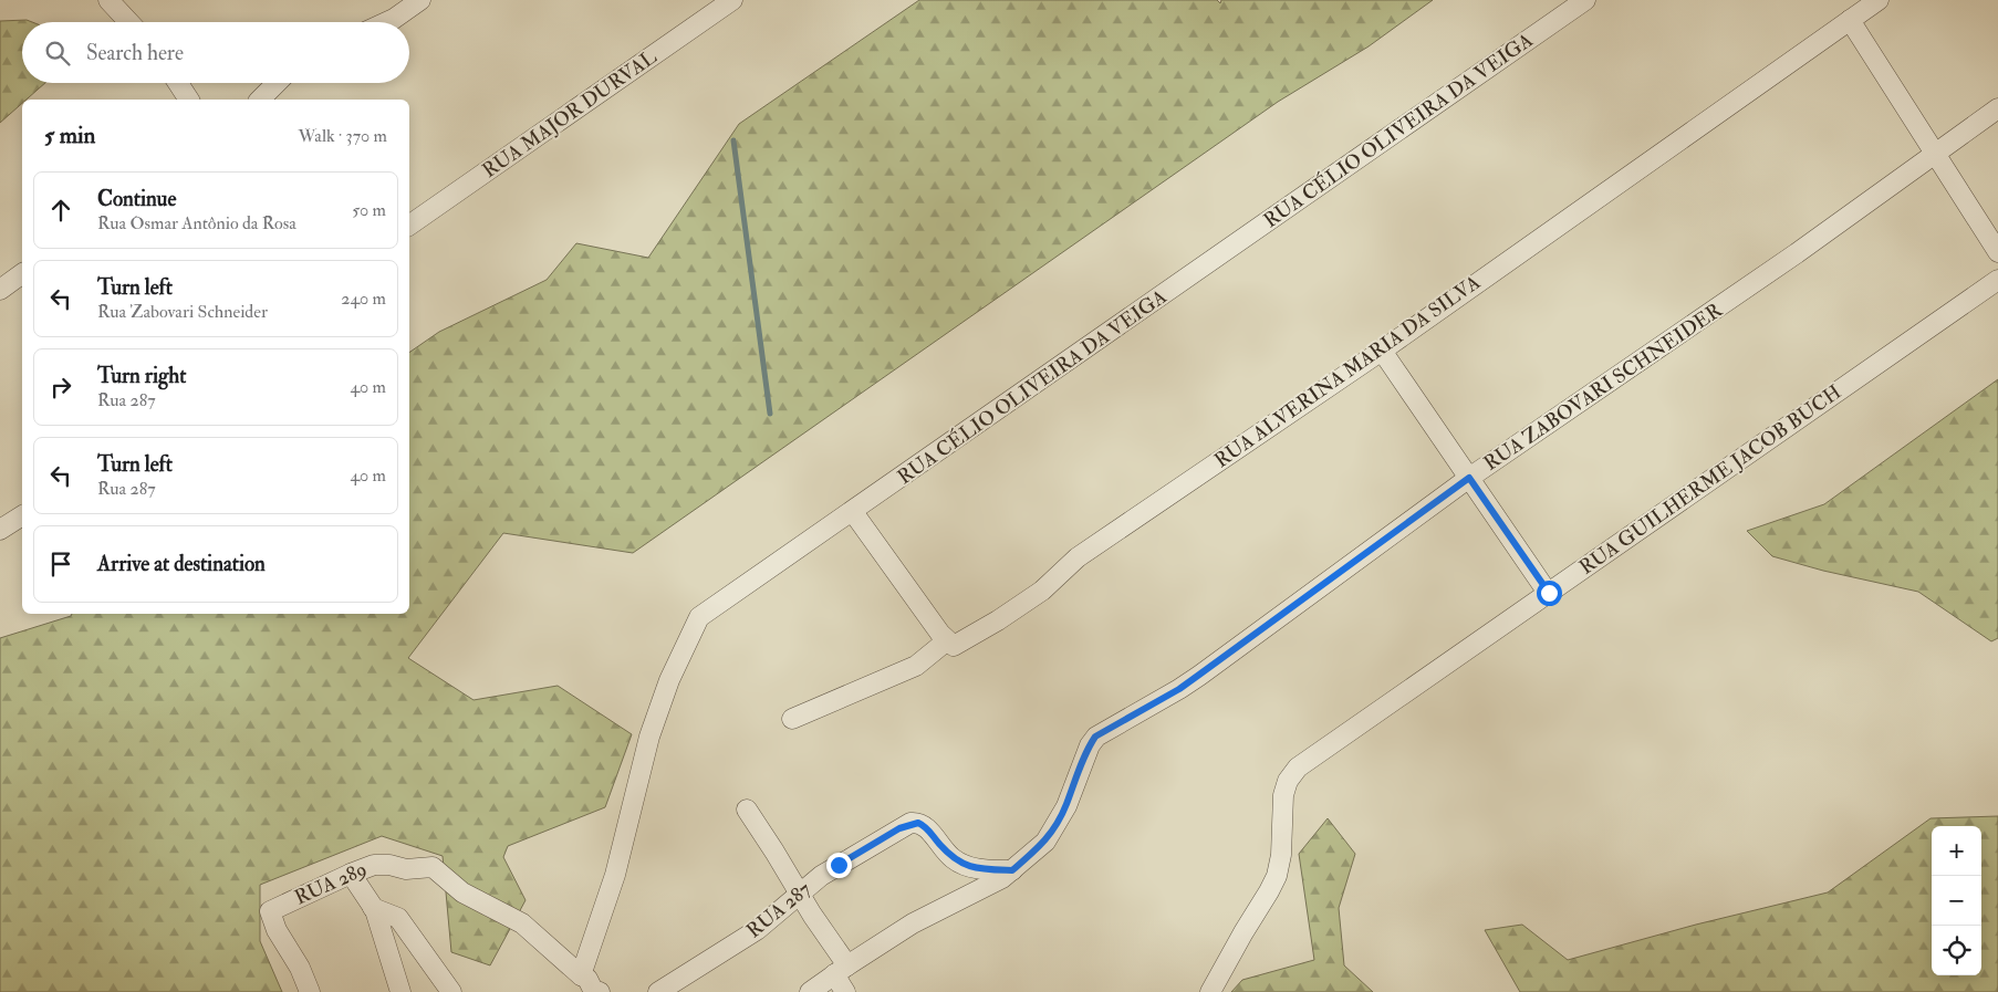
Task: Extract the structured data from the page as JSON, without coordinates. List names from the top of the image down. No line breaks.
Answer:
{"streets":{"street":["RUA MAJOR DURVAL","RUA CÉLIO OLIVEIRA DA VEIGA","RUA ALVERINA MARIA DA SILVA","RUA ZABOVARI SCHNEIDER","RUA GUILHERME JACOB BUCH","RUA 289","RUA 287"]},"crossings":[["RUA CÉLIO OLIVEIRA DA VEIGA","RUA 289"],["RUA ZABOVARI SCHNEIDER","RUA 287"]],"page":{"search":"Search here","heading":["5 min","Walk · 370 m"],"list":[["Continue","Rua Osmar Antônio da Rosa","50 m"],["Turn left","Rua Zabovari Schneider","240 m"],["Turn right","Rua 287","40 m"],["Turn left","Rua 287","40 m"],"Arrive at destination"],"map_buttons":["+","−"]}}
